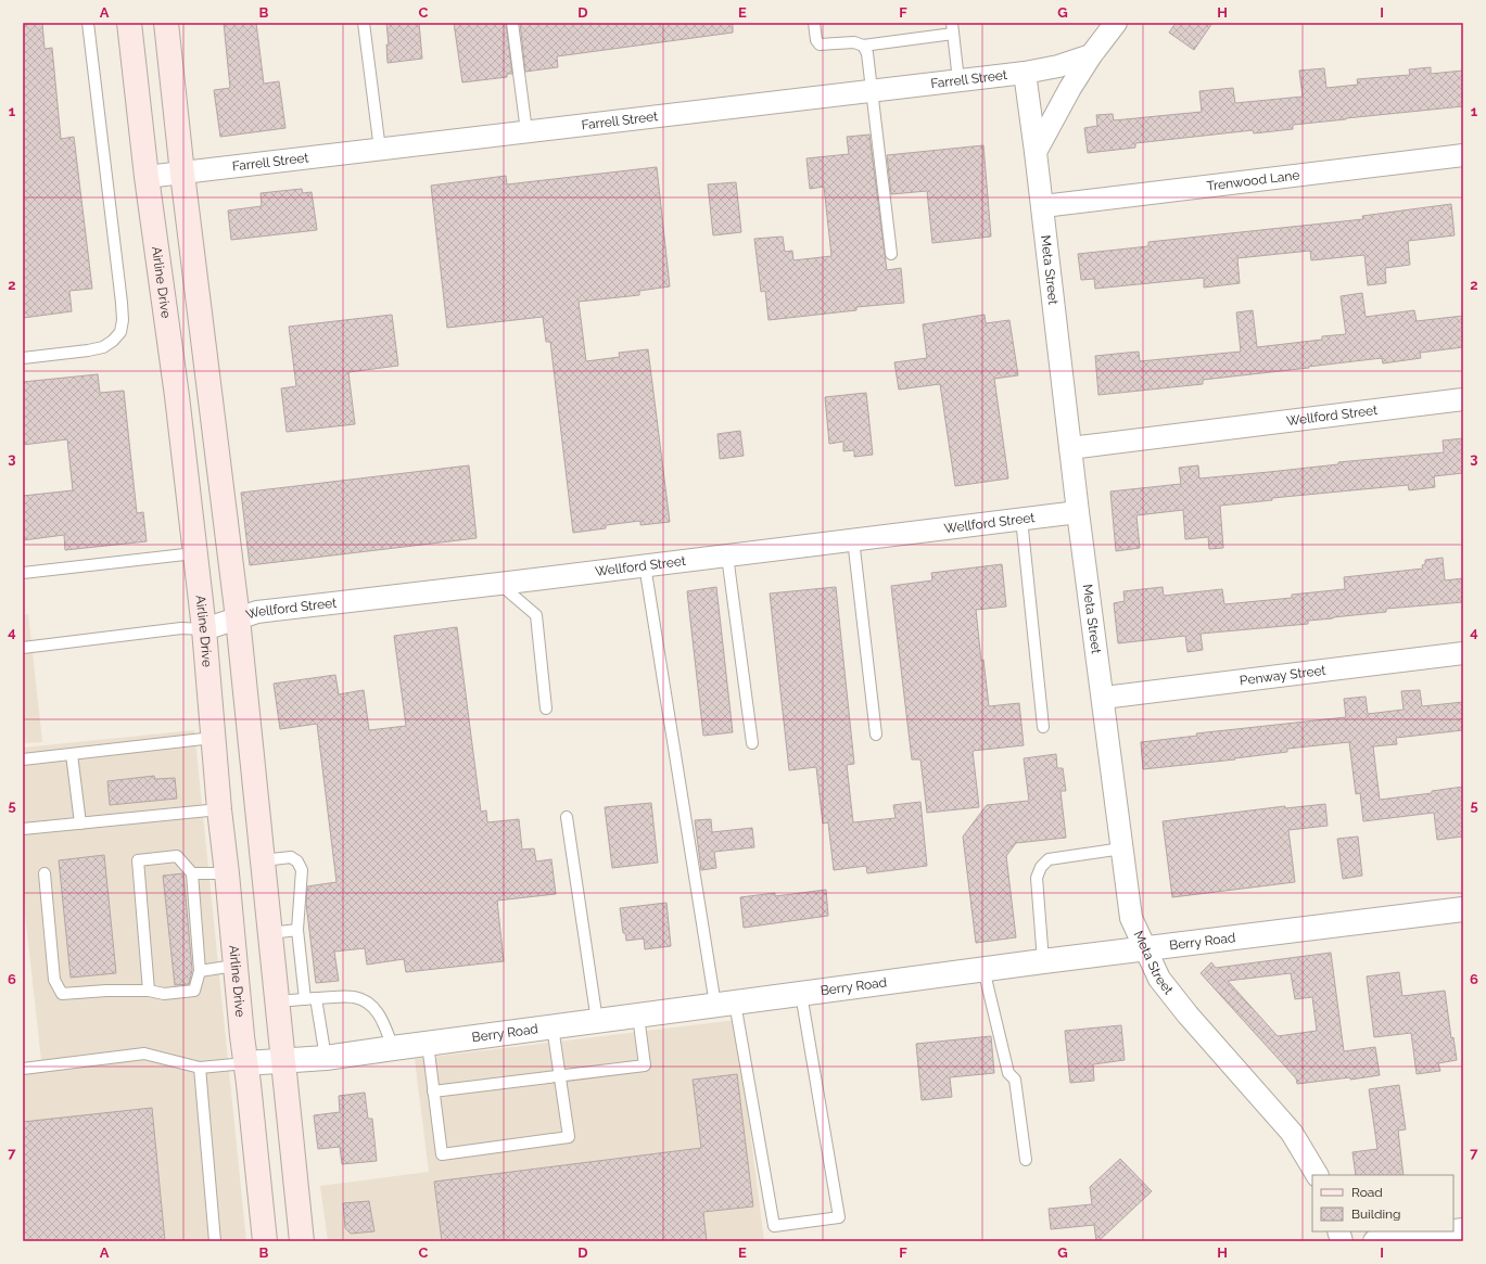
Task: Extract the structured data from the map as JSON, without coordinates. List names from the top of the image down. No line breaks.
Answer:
{"streets":{"main road":["Airline Drive"],"street":["Farrell Street","Trenwood Lane","Meta Street","Wellford Street","Penway Street","Berry Road"]},"crossings":[["Farrell Street","Meta Street"],["Farrell Street","Airline Drive"],["Trenwood Lane","Meta Street"],["Meta Street","Wellford Street"],["Meta Street","Penway Street"],["Meta Street","Berry Road"],["Airline Drive","Wellford Street"],["Airline Drive","Berry Road"]],"legend":["Road","Building"],"grid":{"columns":["A","B","C","D","E","F","G","H","I"],"rows":["1","2","3","4","5","6","7"]}}
